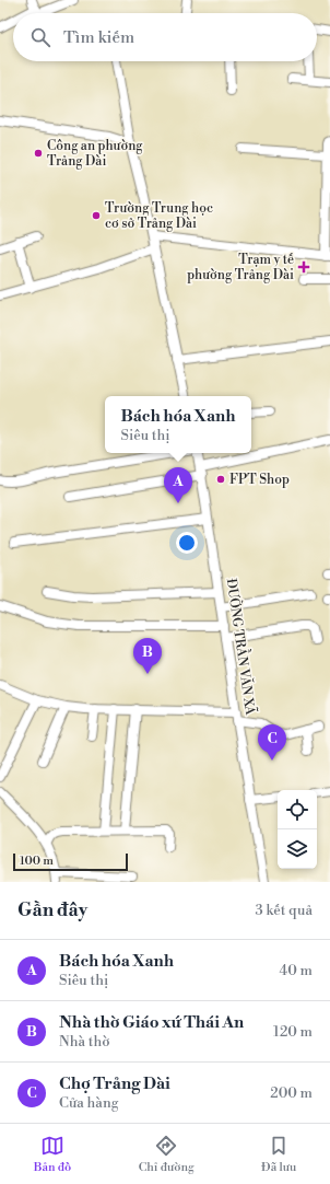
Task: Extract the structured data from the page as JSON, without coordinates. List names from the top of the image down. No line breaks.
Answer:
{"streets":{"street":["ĐƯỜNG TRẦN VĂN XÃ"]},"places":{"other":["Công an phường Trảng Dài","Trường Trung học cơ sở Trảng Dài","FPT Shop"],"health":["Trạm y tế phường Trảng Dài"]},"scale_bar":"100 m","page":{"search":"Tìm kiếm","popup":["Bách hóa Xanh","Siêu thị"],"pins":["A","B","C"],"scale":"100 m","heading":["Gần đây","3 kết quả"],"list":[{"mark":"A","name":"Bách hóa Xanh","note":"Siêu thị","value":"40 m"},{"mark":"B","name":"Nhà thờ Giáo xứ Thái An","note":"Nhà thờ","value":"120 m"},{"mark":"C","name":"Chợ Trảng Dài","note":"Cửa hàng","value":"200 m"}],"nav":["Bản đồ","Chỉ đường","Đã lưu"]}}
